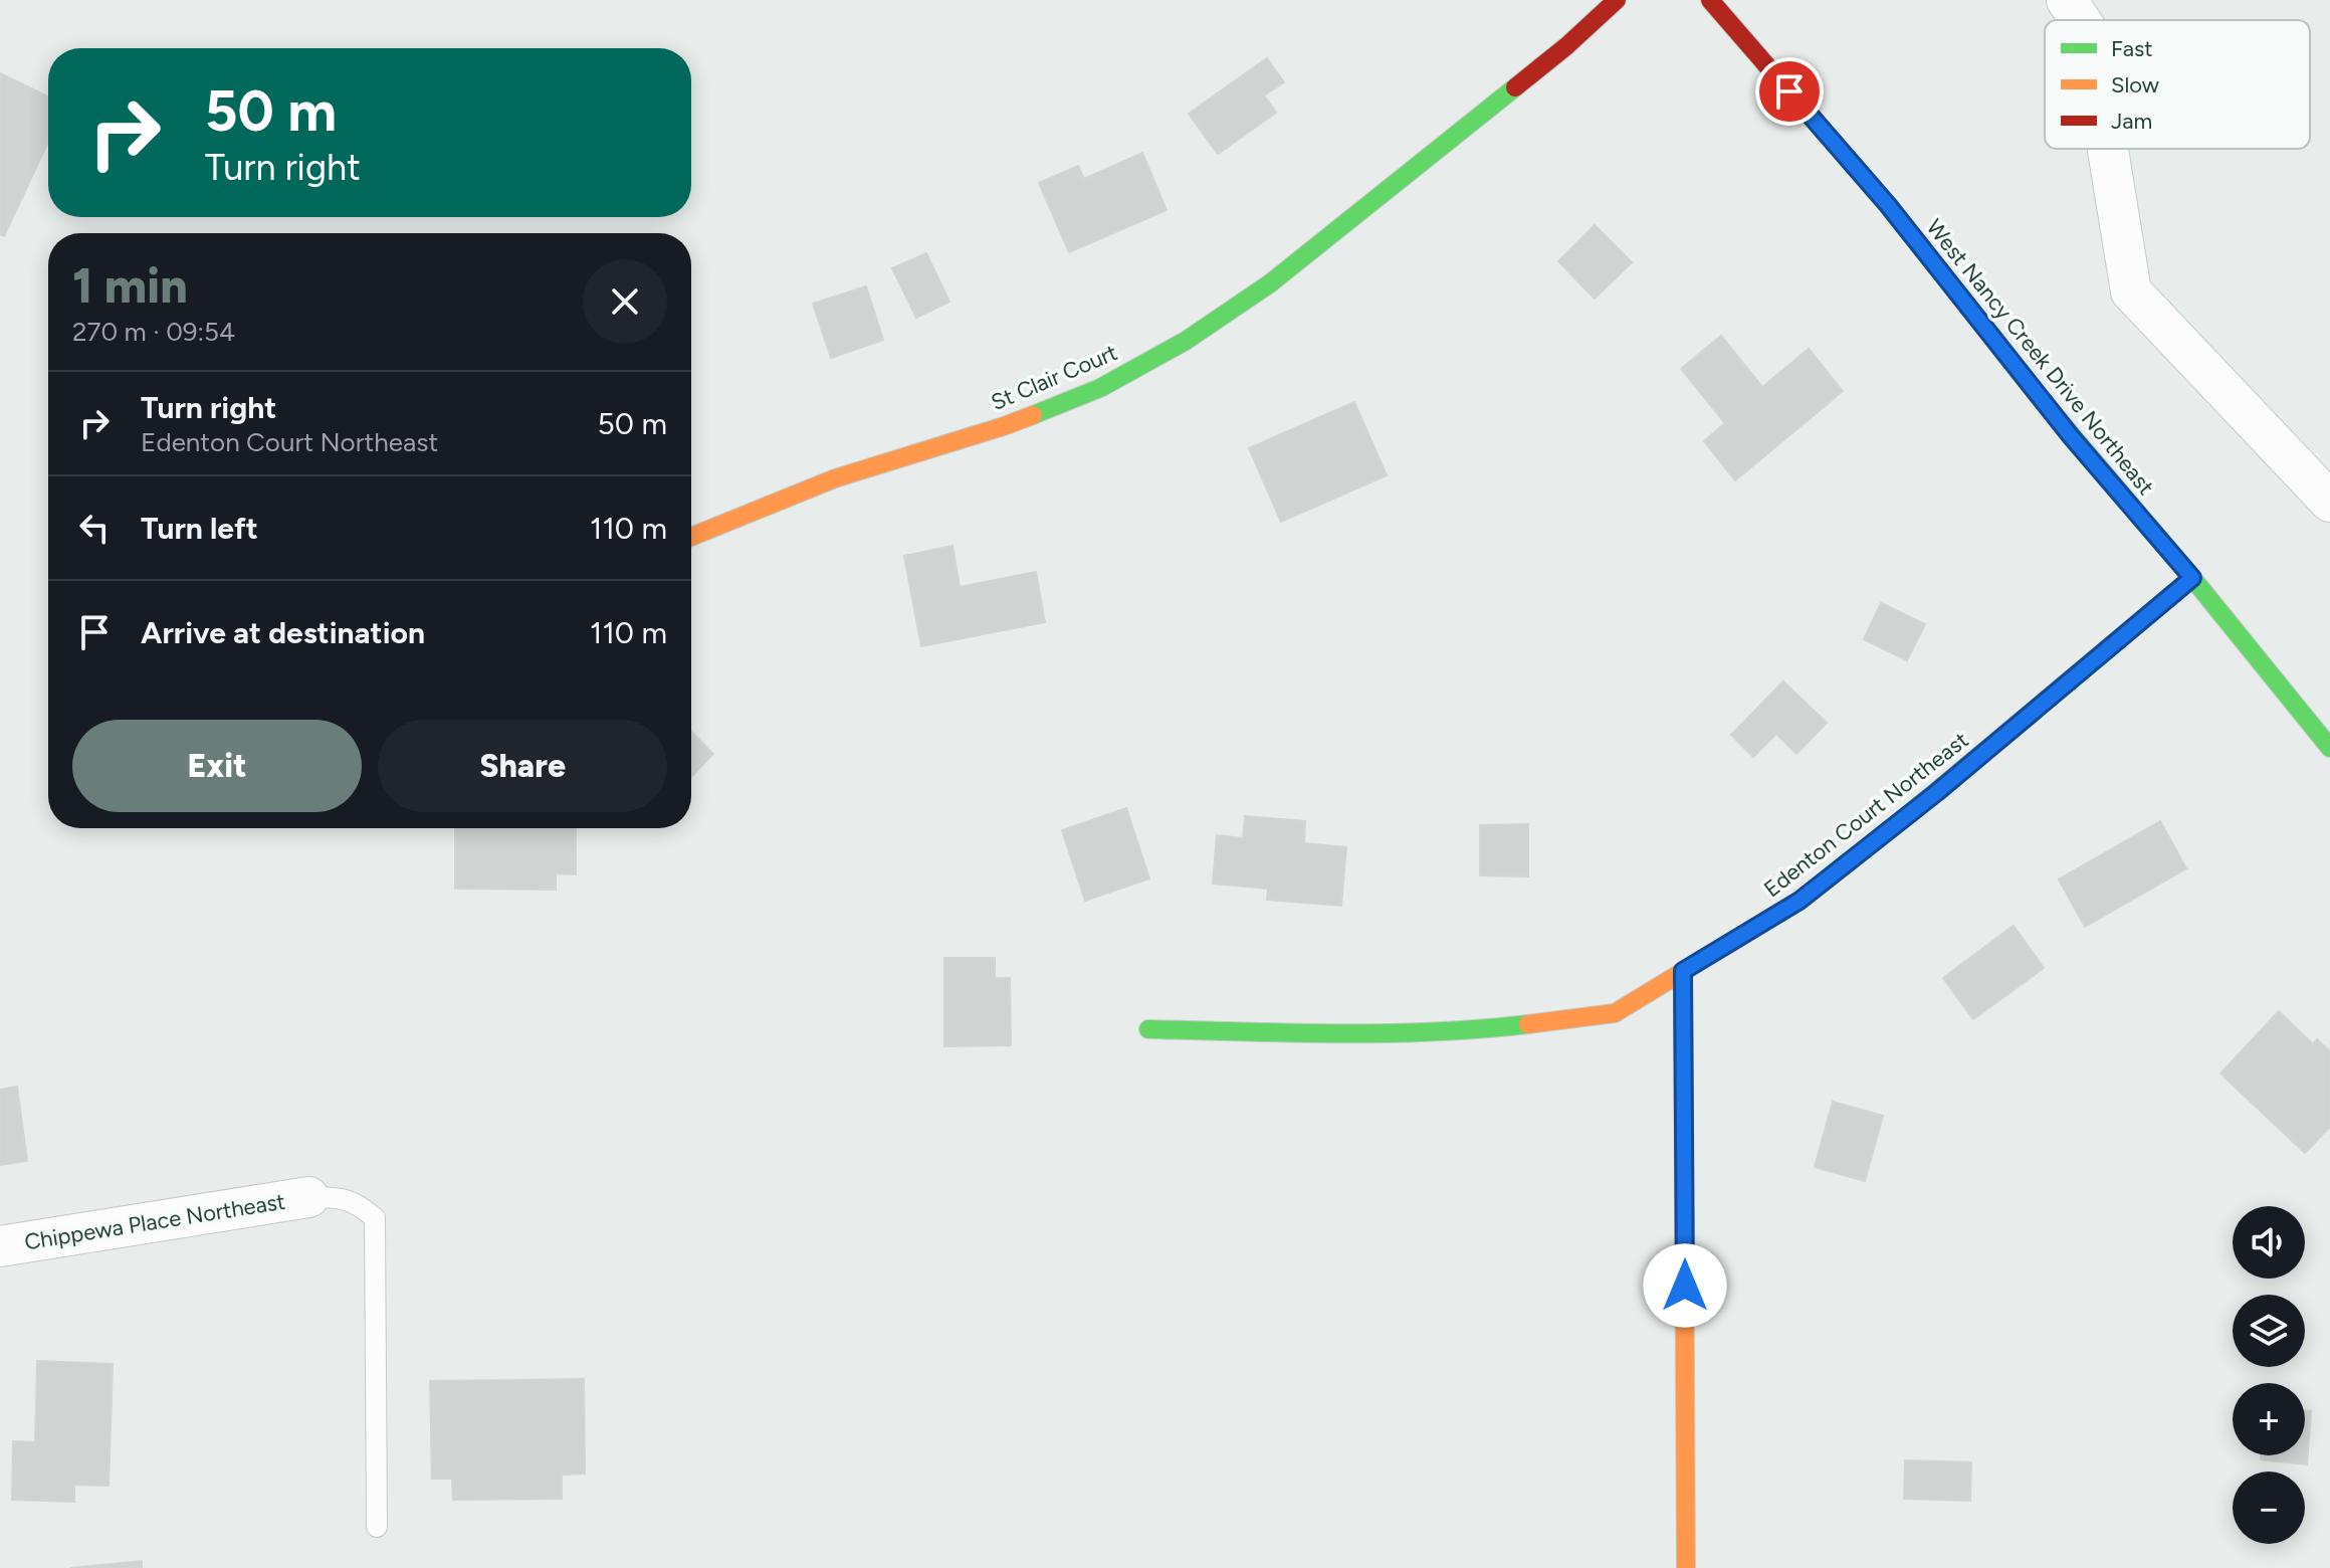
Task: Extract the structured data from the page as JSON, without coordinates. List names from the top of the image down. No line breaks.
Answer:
{"streets":{"street":["West Nancy Creek Drive Northeast","St Clair Court","Edenton Court Northeast","Chippewa Place Northeast"]},"crossings":[["West Nancy Creek Drive Northeast","Edenton Court Northeast"]],"legend":["Fast","Slow","Jam"],"page":{"turn":["50 m","Turn right"],"heading":["1 min","270 m · 09:54"],"list":[{"name":"Turn right","note":"Edenton Court Northeast","value":"50 m"},{"name":"Turn left","value":"110 m"},{"name":"Arrive at destination","value":"110 m"}],"buttons":["Exit","Share"],"map_buttons":["+","−"]}}
